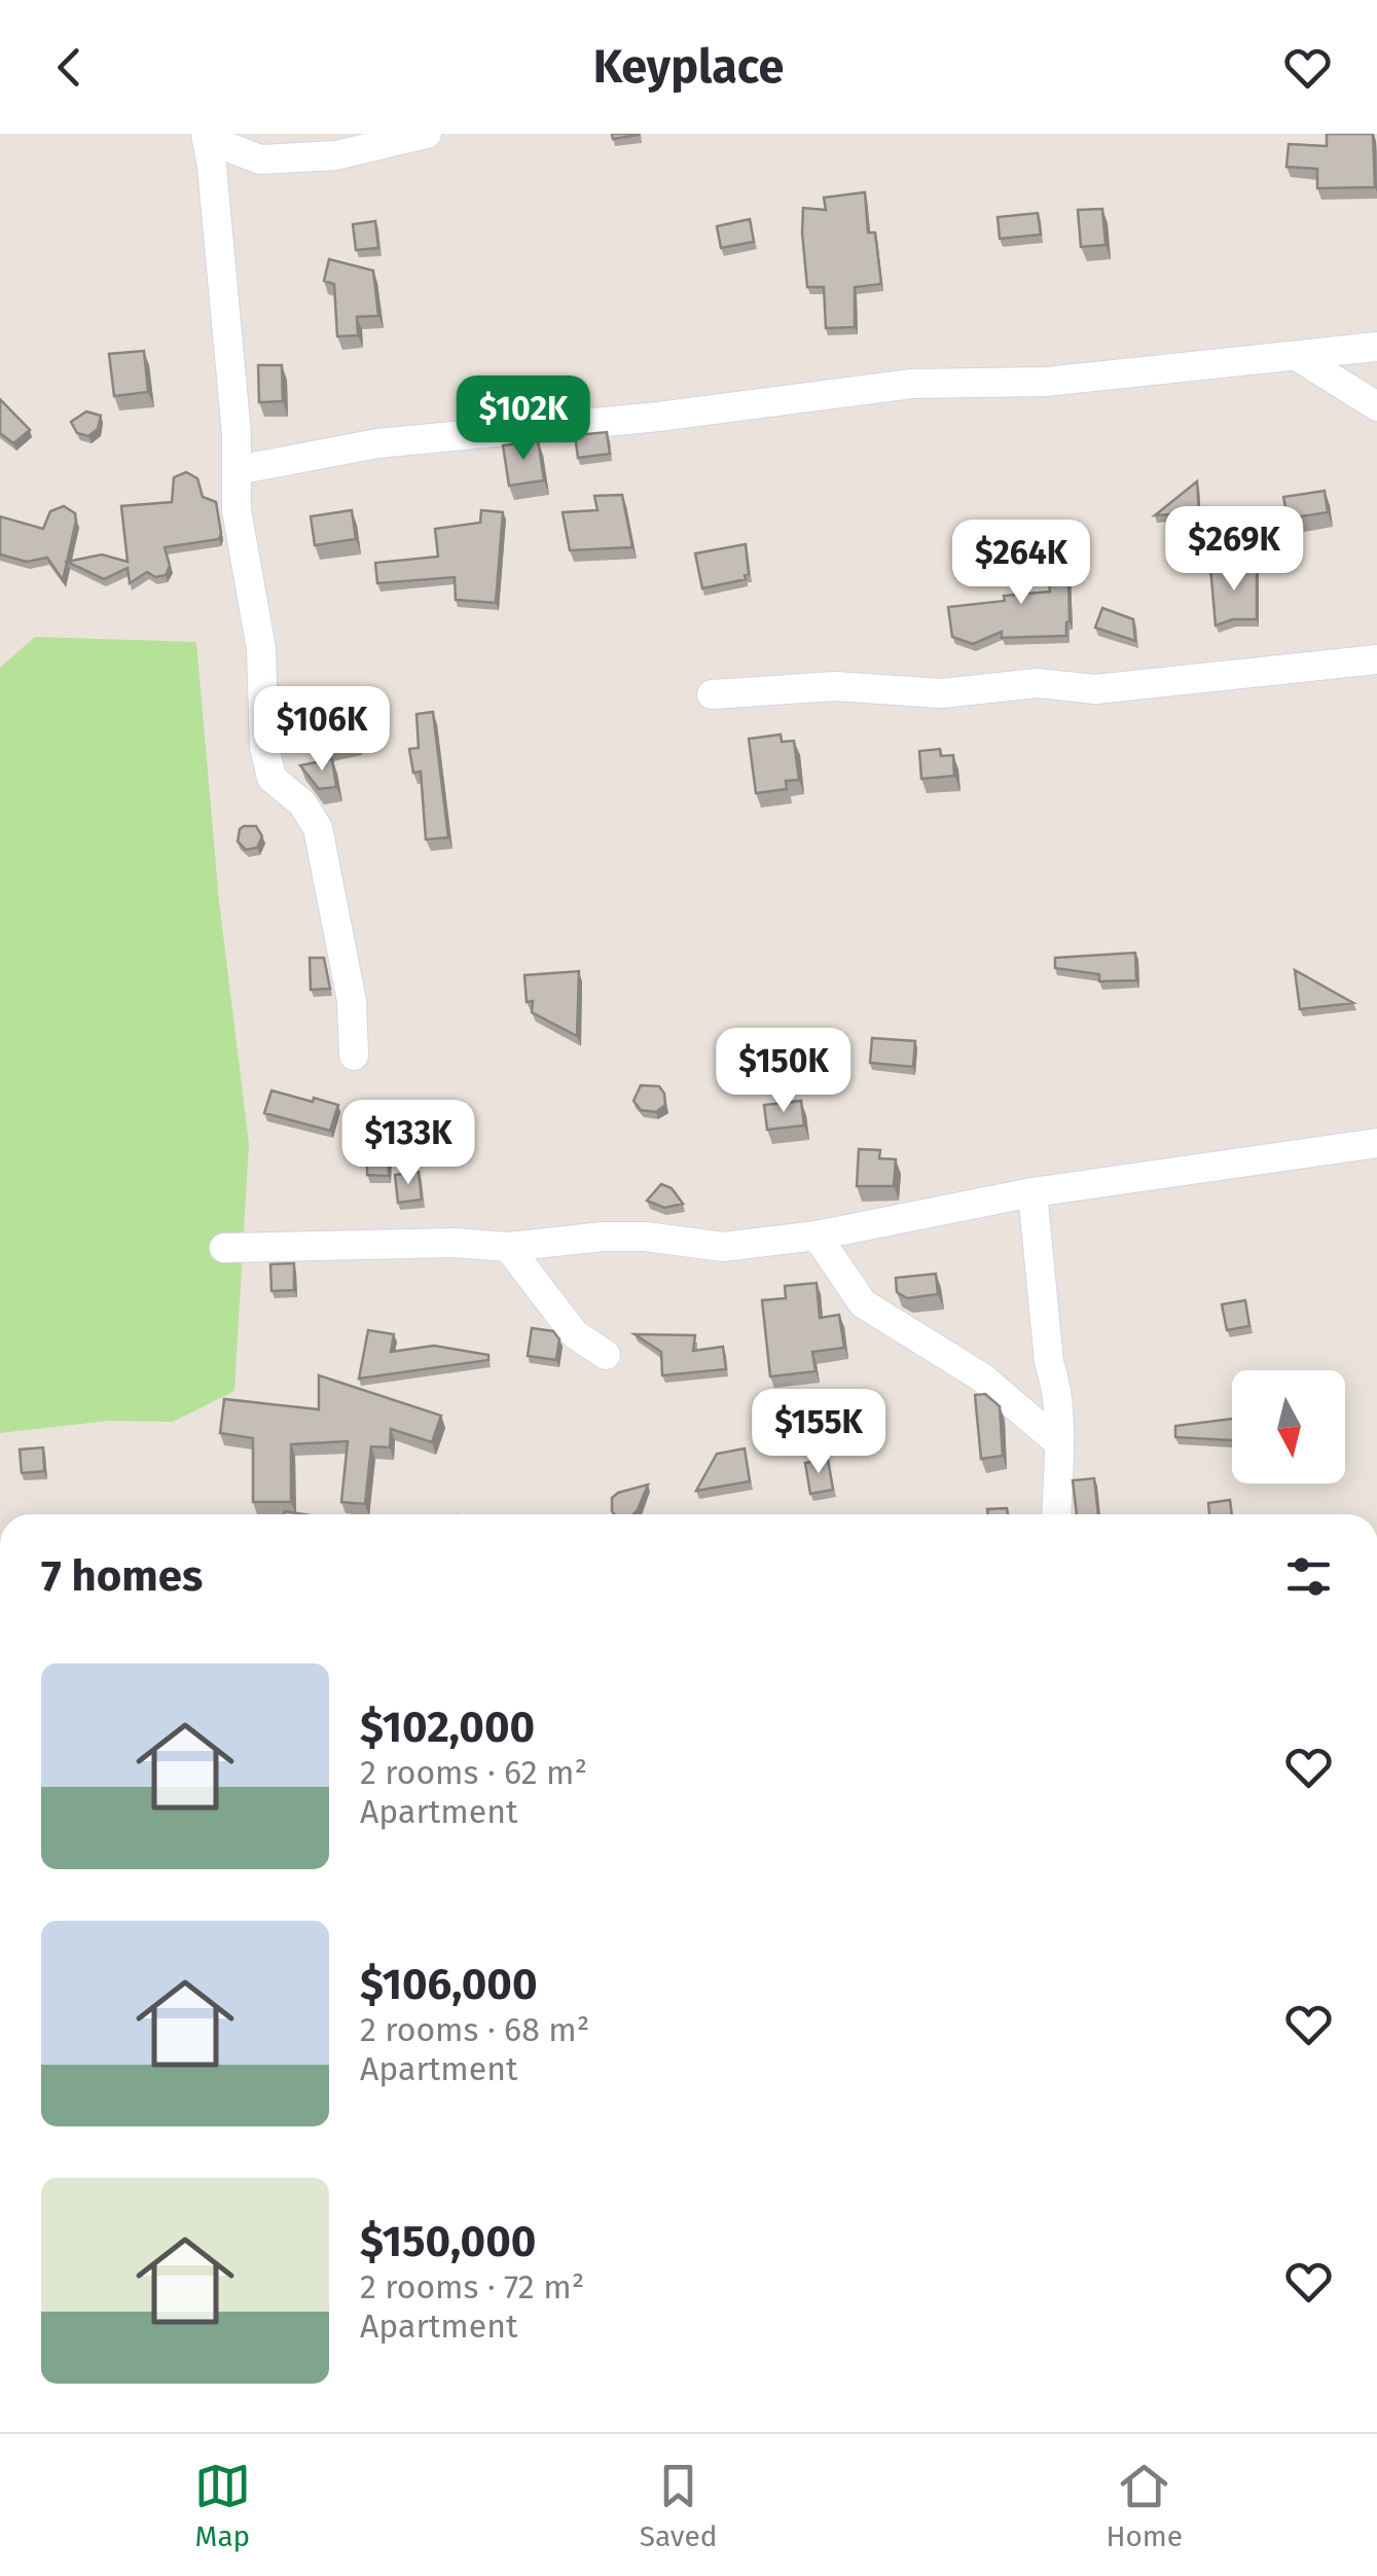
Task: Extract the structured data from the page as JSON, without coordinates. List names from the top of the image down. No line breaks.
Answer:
{"north":"bottom","page":{"header":"Keyplace","price":["$102K","$269K","$264K","$106K","$150K","$133K","$155K"],"heading":"7 homes","list":[{"name":"$102,000","note":"2 rooms · 62 m² · Apartment"},{"name":"$106,000","note":"2 rooms · 68 m² · Apartment"},{"name":"$150,000","note":"2 rooms · 72 m² · Apartment"}],"tabs":["Map","Saved","Home"]}}
